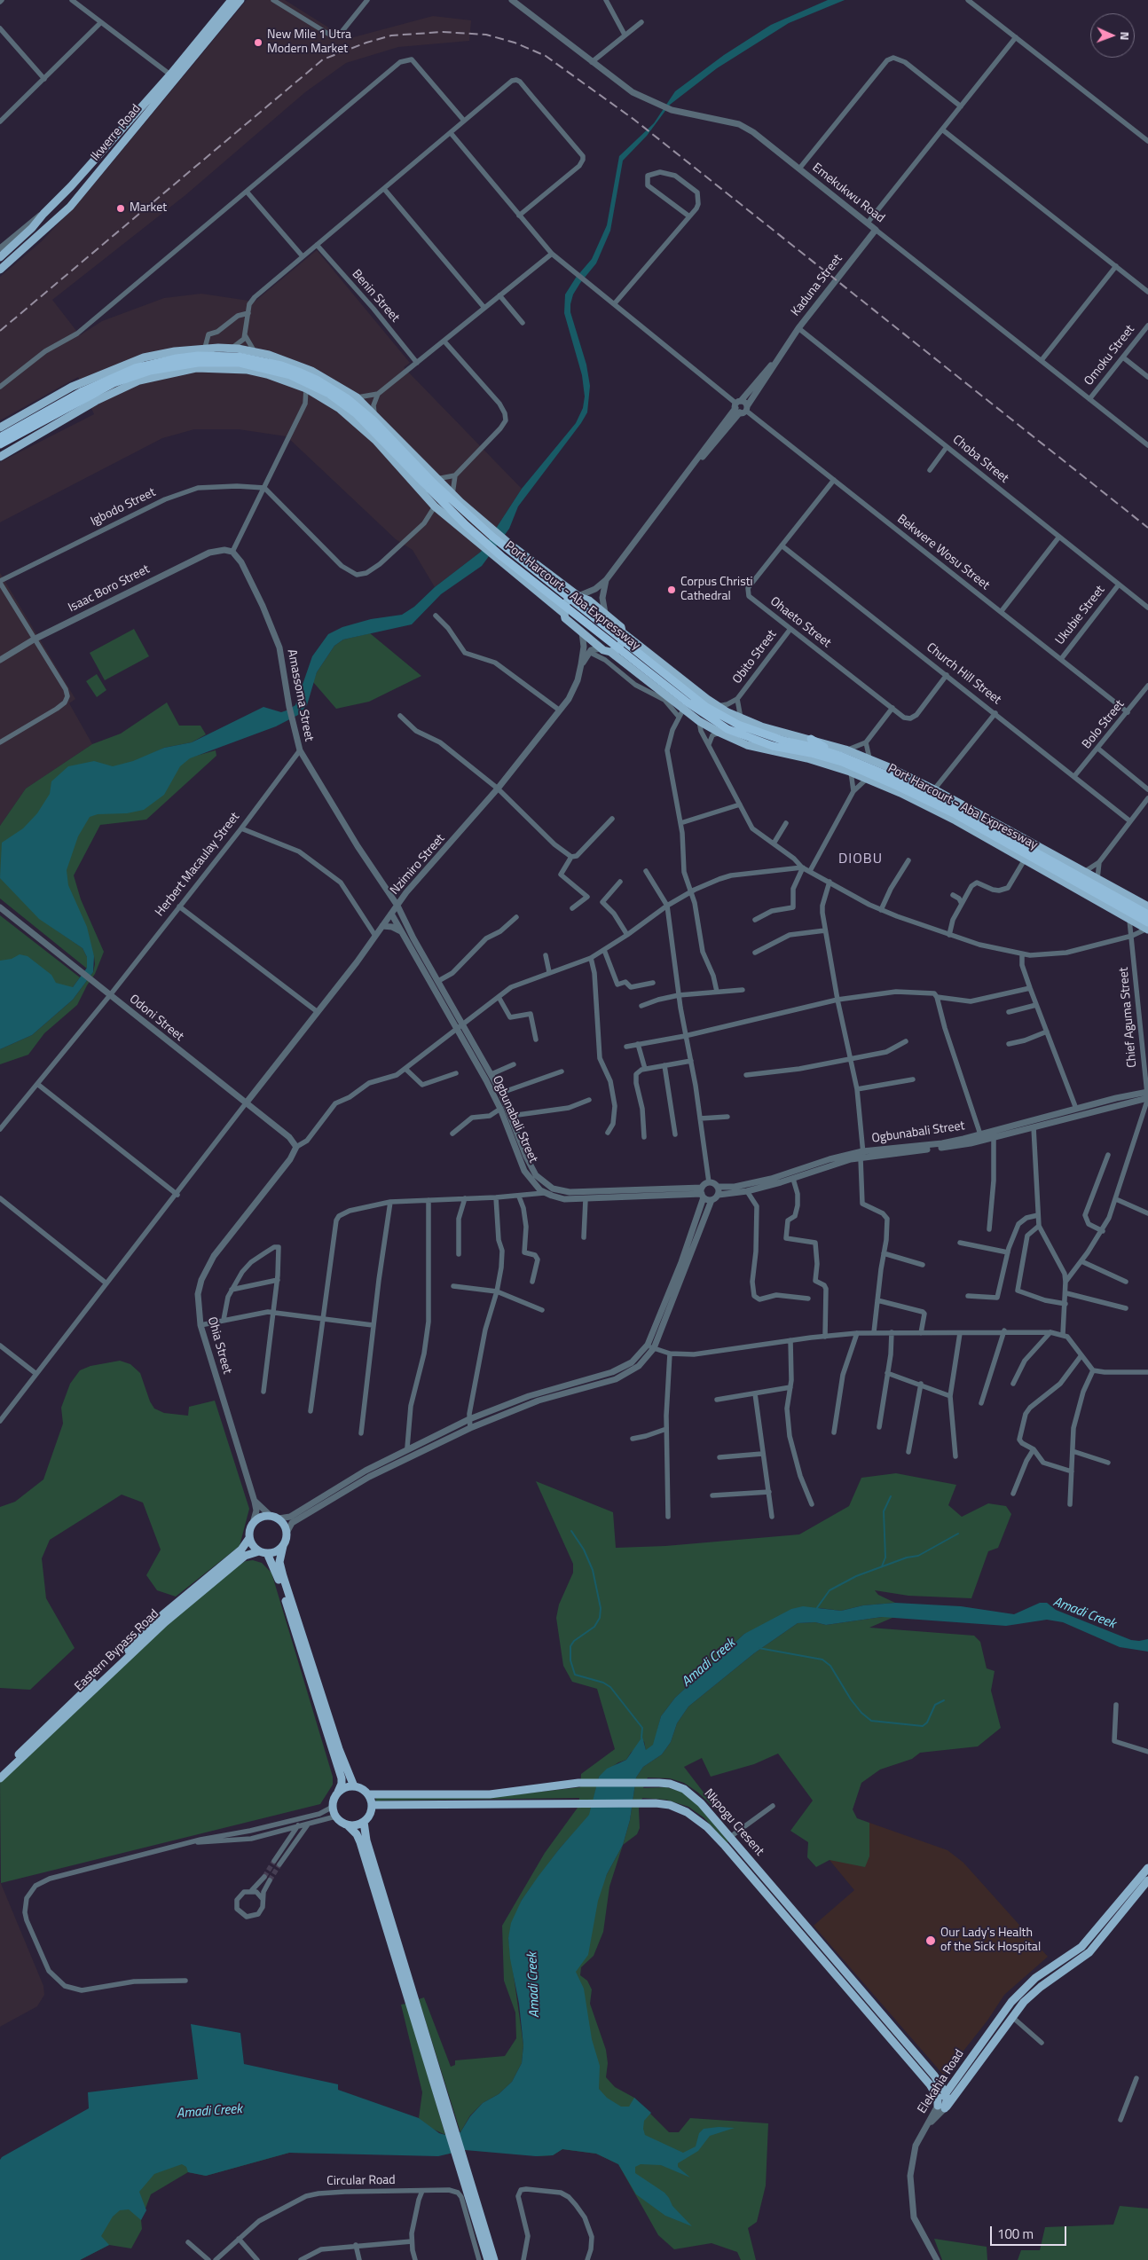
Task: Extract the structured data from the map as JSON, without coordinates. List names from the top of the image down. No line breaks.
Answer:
{"streets":{"highway":["Port Harcourt - Aba Expressway"],"main road":["Ikwerre Road","Eastern Bypass Road","Nkpogu Cresent","Elekahia Road"],"street":["Emekukwu Road","Kaduna Street","Benin Street","Omoku Street","Choba Street","Igbodo Street","Bekwere Wosu Street","Isaac Boro Street","Ukubie Street","Ohaeto Street","Obito Street","Church Hill Street","Amassoma Street","Bolo Street","Herbert Macaulay Street","Nzimiro Street","Chief Aguma Street","Odoni Street","Ogbunabali Street","Ohia Street","Circular Road"]},"crossings":[["Emekukwu Road","Kaduna Street"],["Emekukwu Road","Omoku Street"],["Kaduna Street","Choba Street"],["Kaduna Street","Bekwere Wosu Street"],["Choba Street","Ukubie Street"],["Bekwere Wosu Street","Ukubie Street"],["Bekwere Wosu Street","Ohaeto Street"],["Bekwere Wosu Street","Bolo Street"],["Isaac Boro Street","Amassoma Street"],["Ohaeto Street","Obito Street"],["Ohaeto Street","Church Hill Street"],["Church Hill Street","Bolo Street"],["Amassoma Street","Herbert Macaulay Street"],["Amassoma Street","Nzimiro Street"],["Amassoma Street","Ogbunabali Street"],["Herbert Macaulay Street","Odoni Street"],["Nzimiro Street","Odoni Street"],["Nzimiro Street","Ogbunabali Street"],["Chief Aguma Street","Ogbunabali Street"],["Odoni Street","Ohia Street"],["Ohia Street","Eastern Bypass Road"],["Nkpogu Cresent","Elekahia Road"]],"districts":["DIOBU"],"water":["Amadi Creek"],"places":["New Mile 1 Utra Modern Market","Market","Corpus Christi Cathedral","Our Lady's Health of the Sick Hospital"],"scale_bar":"100 m","north":"right"}
